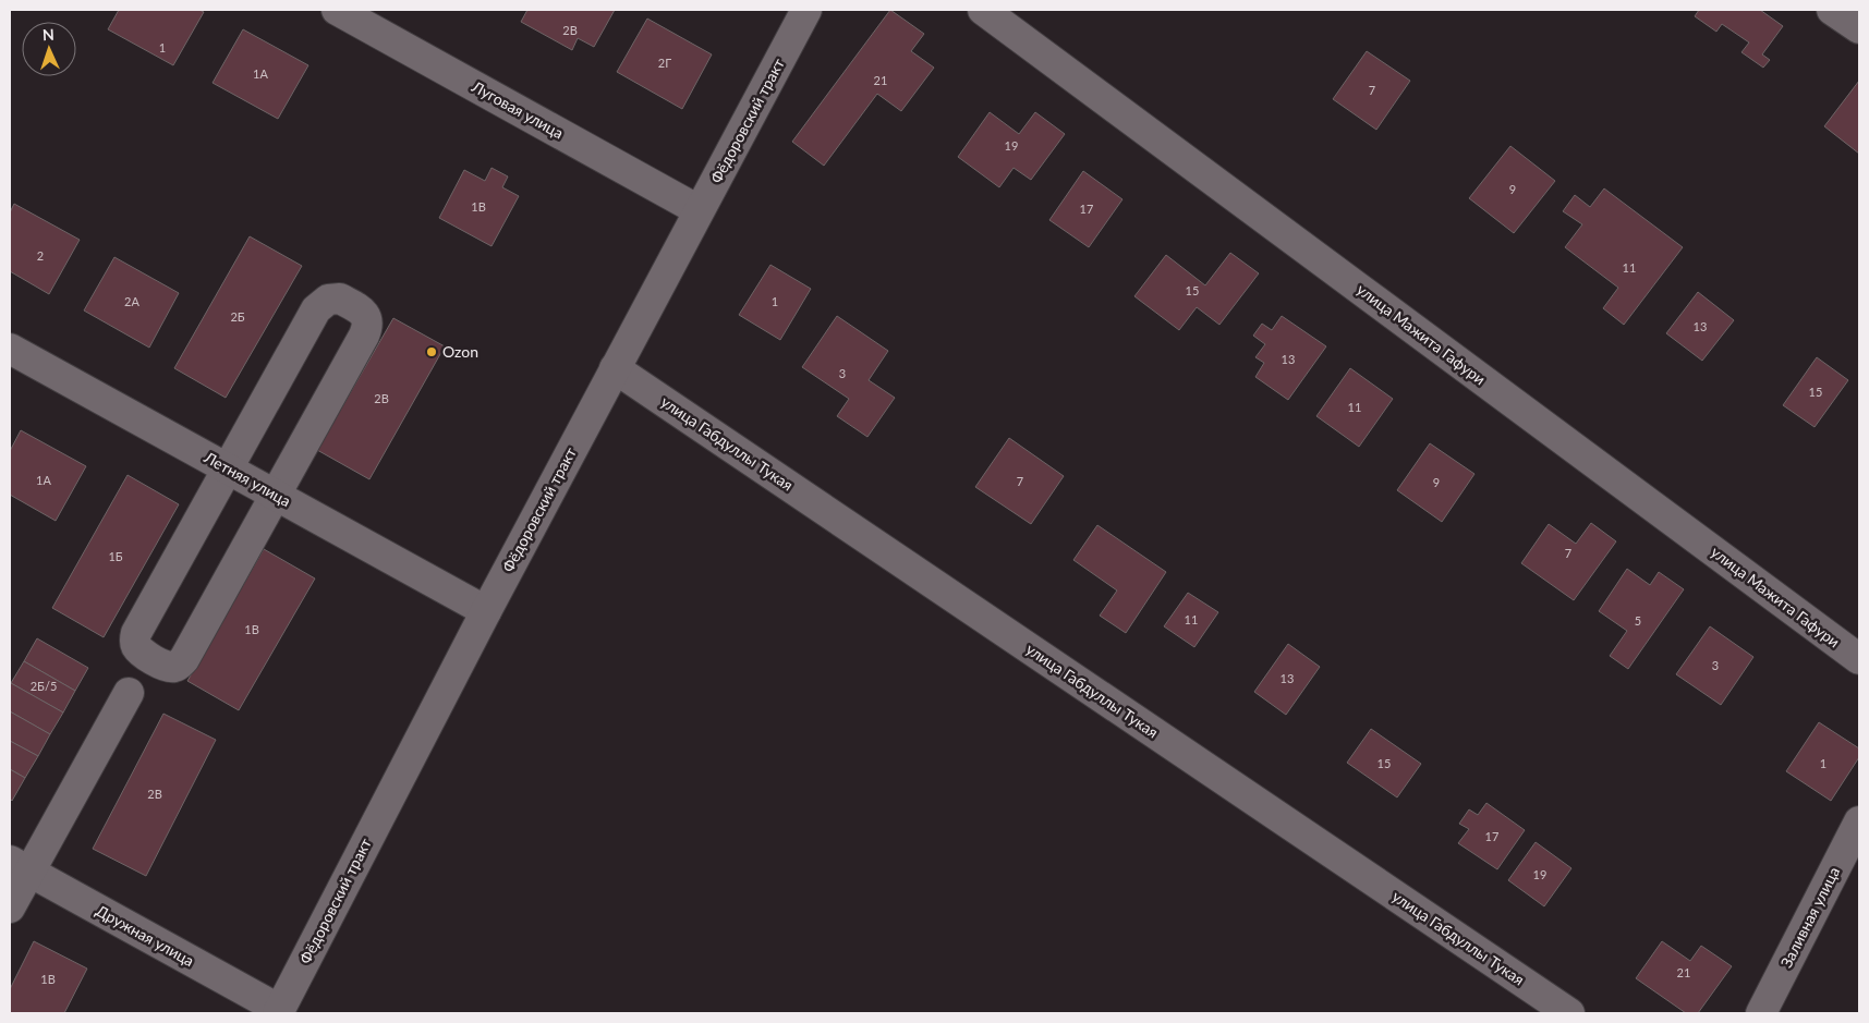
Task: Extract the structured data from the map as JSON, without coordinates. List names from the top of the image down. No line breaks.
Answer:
{"streets":{"street":["Луговая улица","Фёдоровский тракт","улица Мажита Гафури","улица Габдуллы Тукая","Летняя улица","Заливная улица","Дружная улица"]},"crossings":[["Луговая улица","Фёдоровский тракт"],["Фёдоровский тракт","улица Габдуллы Тукая"],["Фёдоровский тракт","Летняя улица"],["Фёдоровский тракт","Дружная улица"]],"places":["Ozon"],"house_numbers":["2В","1","2Г","1А","21","7","19","9","1В","17","2","11","15","2А","1","2Б","13","13","3","15","2В","11","1А","7","9","7","1Б","11","5","1В","3","13","2Б/5","15","1","2В","17","19","21","1В"],"north":"top"}
